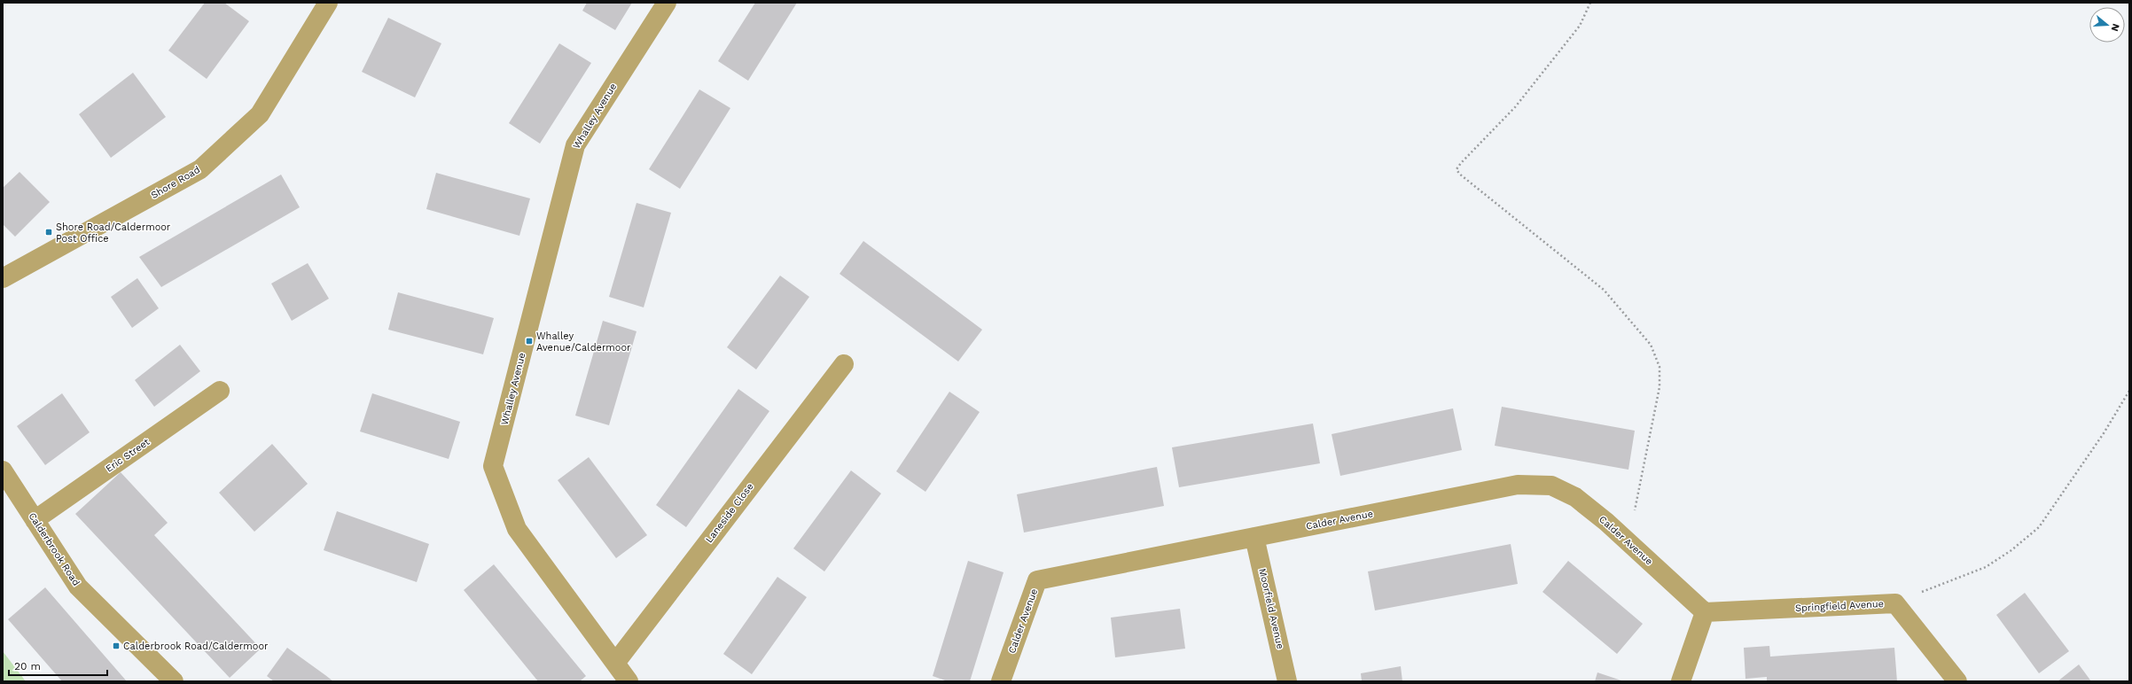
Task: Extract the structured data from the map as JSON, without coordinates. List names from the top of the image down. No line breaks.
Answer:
{"streets":{"street":["Whalley Avenue","Shore Road","Eric Street","Laneside Close","Calder Avenue","Calderbrook Road","Springfield Avenue","Moorfield Avenue"]},"crossings":[["Whalley Avenue","Laneside Close"],["Eric Street","Calderbrook Road"],["Calder Avenue","Springfield Avenue"],["Calder Avenue","Moorfield Avenue"]],"places":{"transit":["Shore Road/Caldermoor Post Office","Whalley Avenue/Caldermoor","Calderbrook Road/Caldermoor"]},"scale_bar":"20 m","north":"right"}
